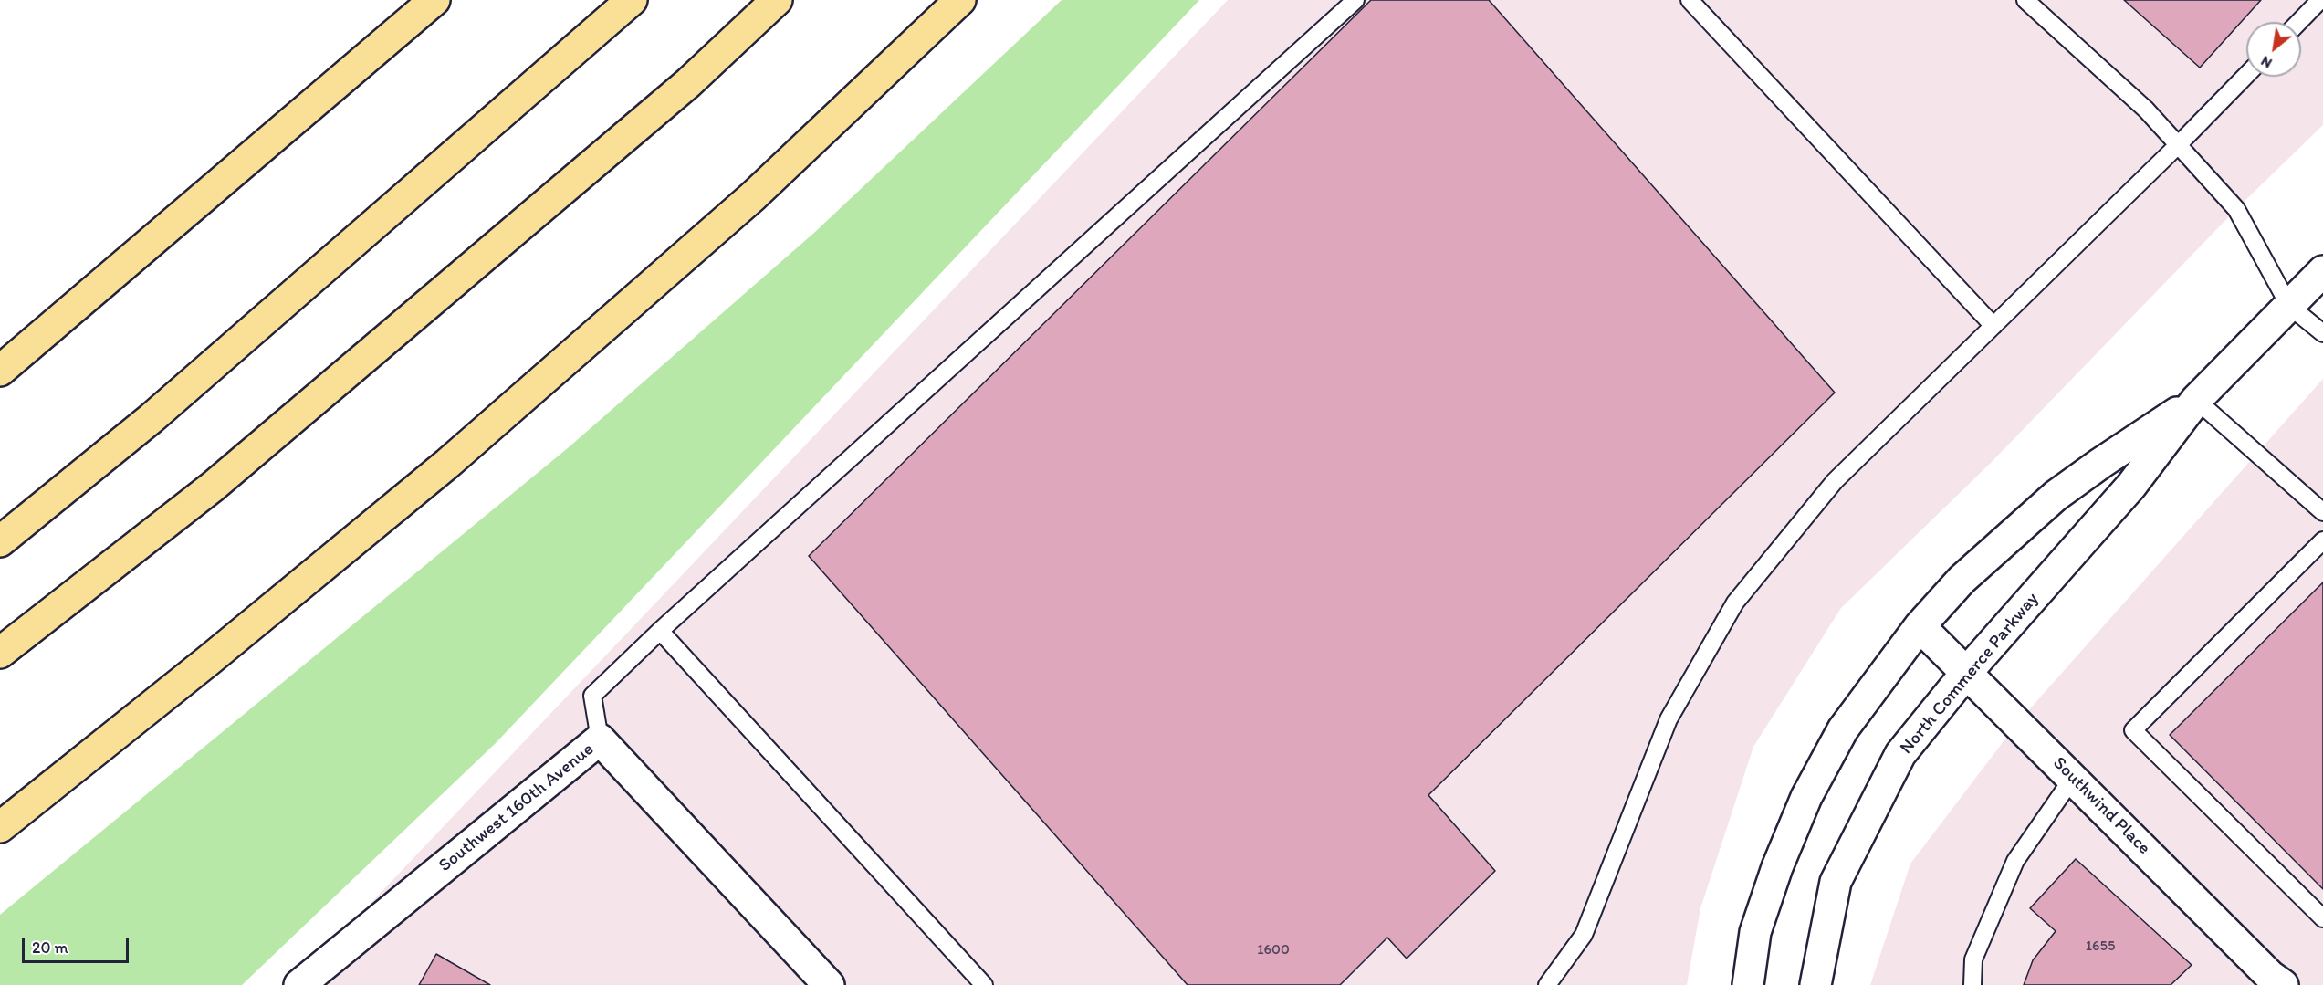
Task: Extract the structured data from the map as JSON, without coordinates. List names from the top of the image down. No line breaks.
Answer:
{"streets":{"street":["North Commerce Parkway","Southwind Place","Southwest 160th Avenue"]},"crossings":[["North Commerce Parkway","Southwind Place"]],"house_numbers":["1655","1600"],"scale_bar":"20 m","north":"bottom left"}
